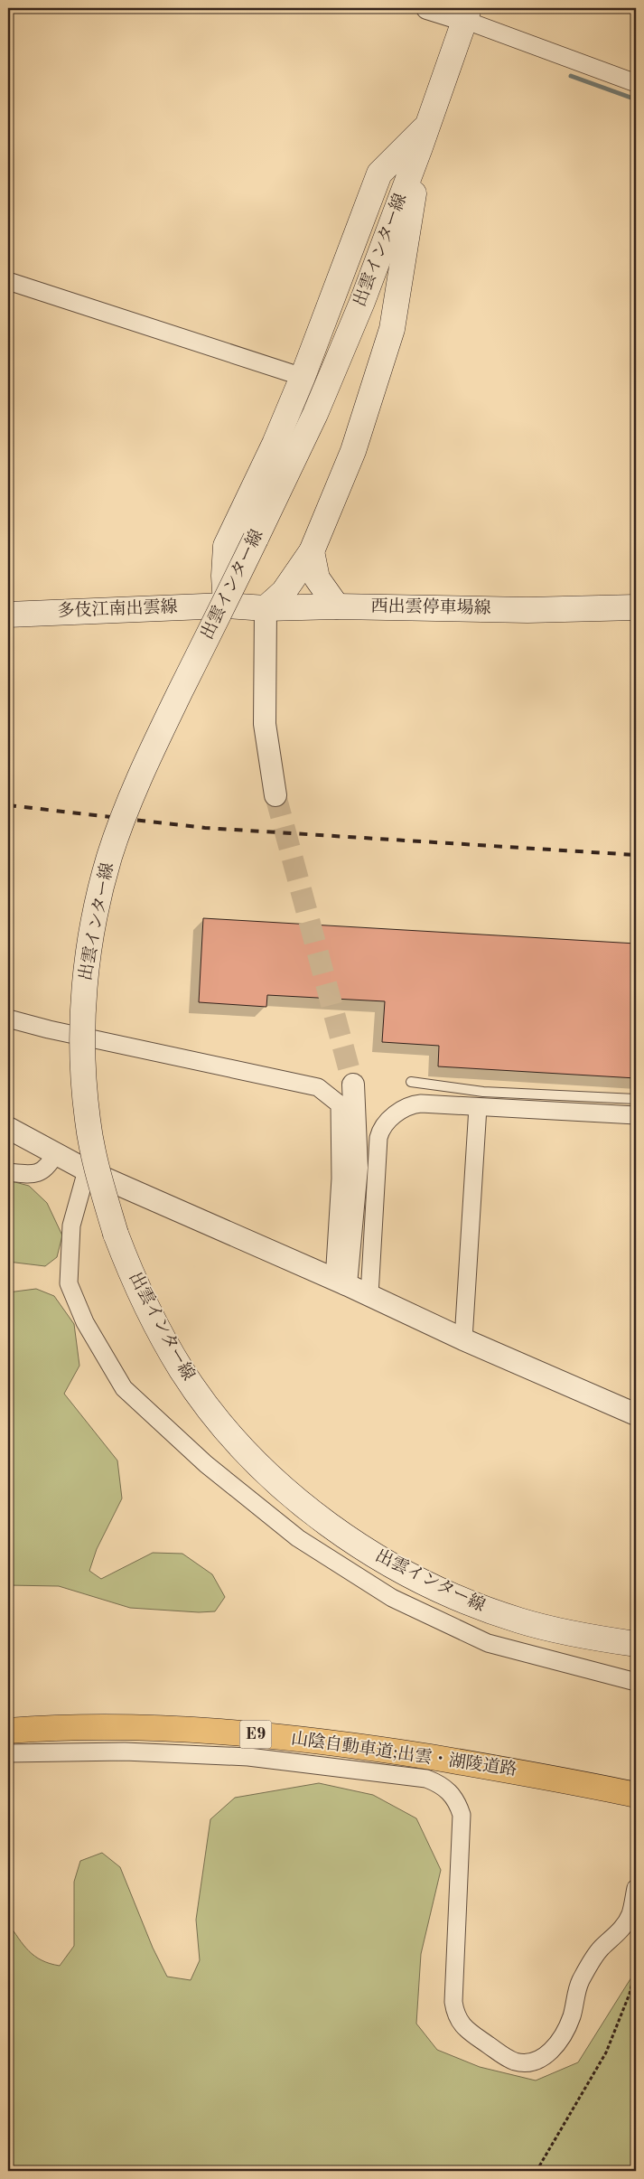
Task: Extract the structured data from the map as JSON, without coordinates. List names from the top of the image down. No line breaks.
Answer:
{"streets":{"highway":["E9","山陰自動車道;出雲・湖陵道路"],"main road":["出雲インター線","西出雲停車場線","多伎江南出雲線"]},"crossings":[["西出雲停車場線","多伎江南出雲線"]]}
